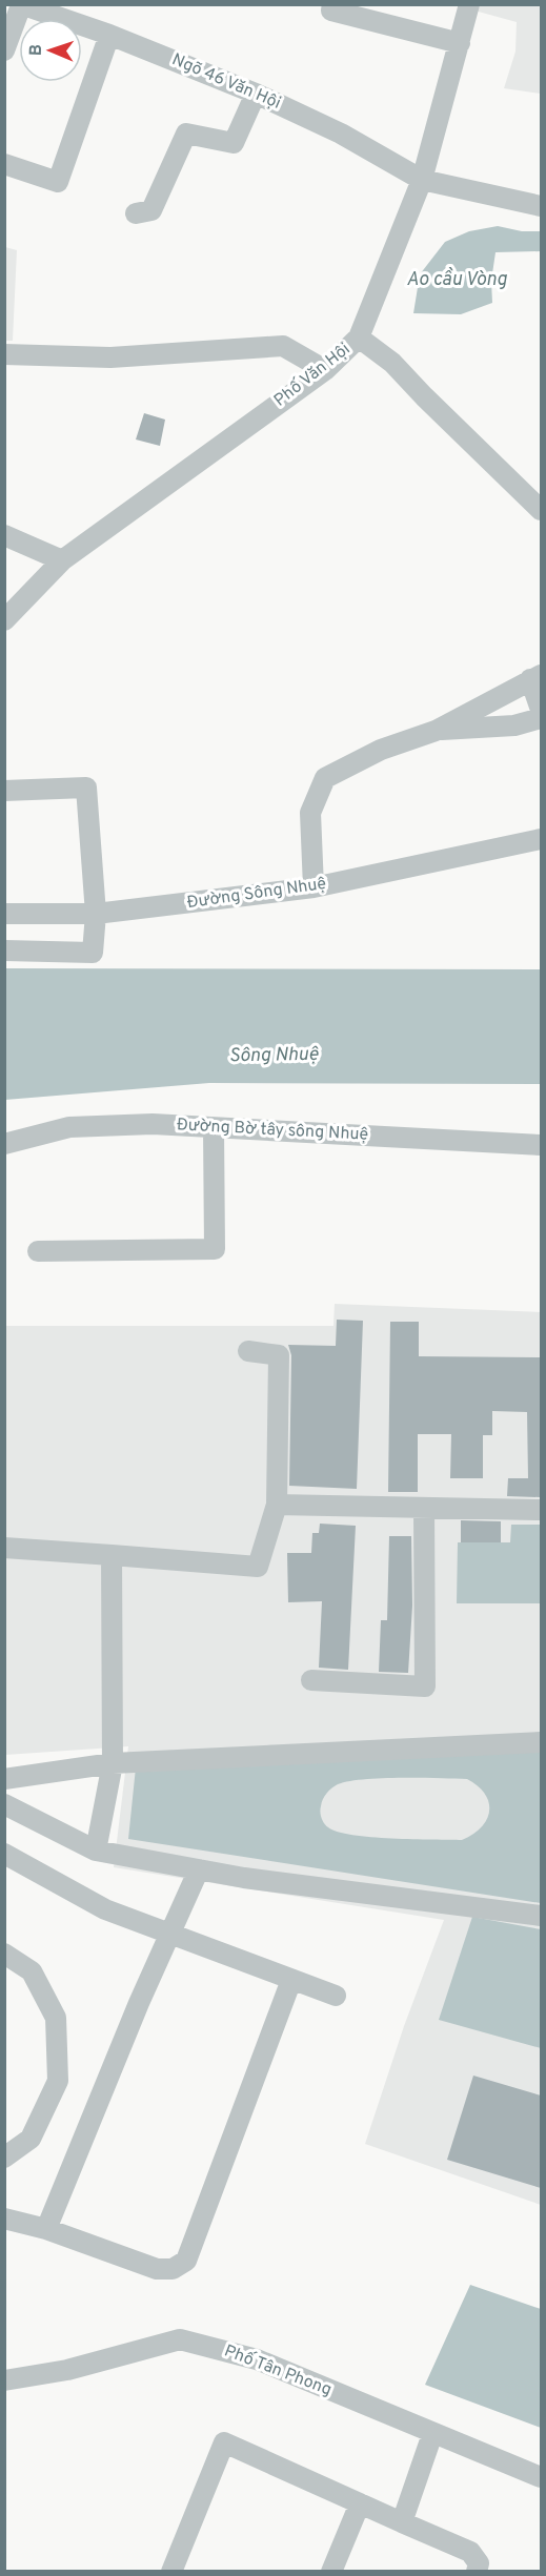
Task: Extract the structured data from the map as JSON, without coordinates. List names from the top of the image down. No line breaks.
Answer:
{"streets":{"street":["Ngõ 46 Văn Hội","Phố Văn Hội","Đường Sông Nhuệ","Đường Bờ tây sông Nhuệ","Phố Tân Phong"]},"crossings":[["Ngõ 46 Văn Hội","Phố Văn Hội"]],"water":["Ao cầu Vòng","Sông Nhuệ"],"north":"left"}
